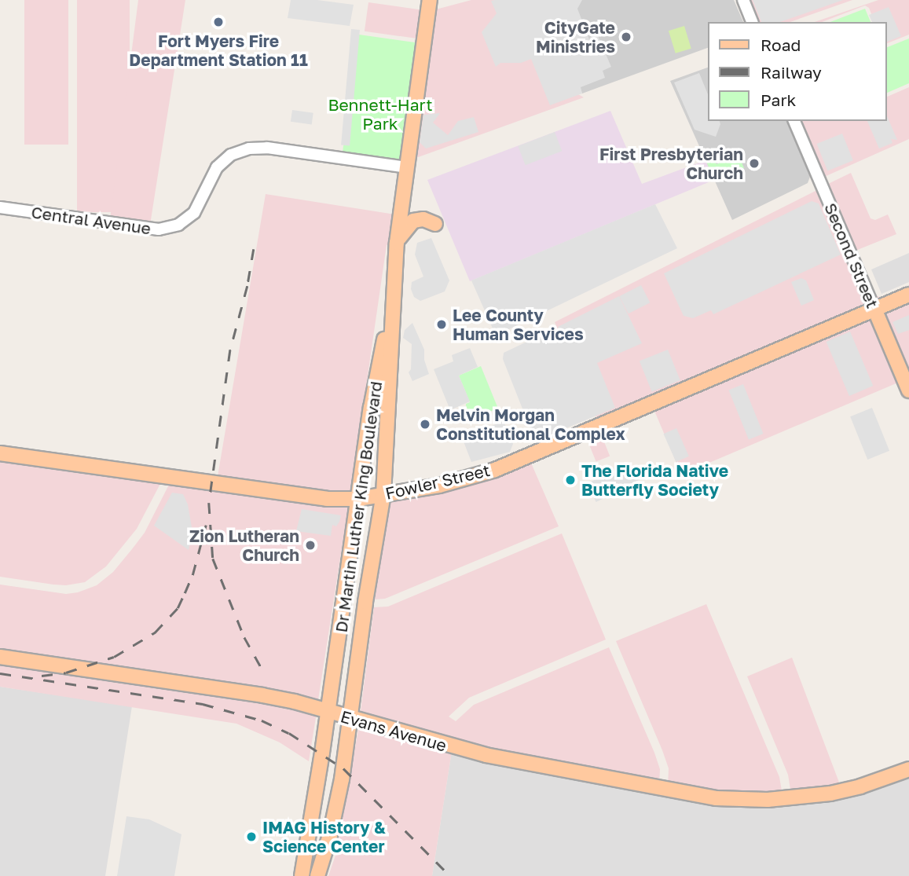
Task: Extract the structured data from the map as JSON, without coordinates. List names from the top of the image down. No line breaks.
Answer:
{"streets":{"main road":["Second Street","Fowler Street","Dr Martin Luther King Boulevard","Evans Avenue"],"street":["Central Avenue"]},"crossings":[["Central Avenue","Dr Martin Luther King Boulevard"],["Second Street","Fowler Street"],["Fowler Street","Dr Martin Luther King Boulevard"],["Dr Martin Luther King Boulevard","Evans Avenue"]],"parks":["Bennett-Hart Park"],"places":["Fort Myers Fire Department Station 11","CityGate Ministries","First Presbyterian Church","Lee County Human Services","Melvin Morgan Constitutional Complex","The Florida Native Butterfly Society","Zion Lutheran Church","IMAG History & Science Center"],"legend":["Road","Railway","Park"]}
